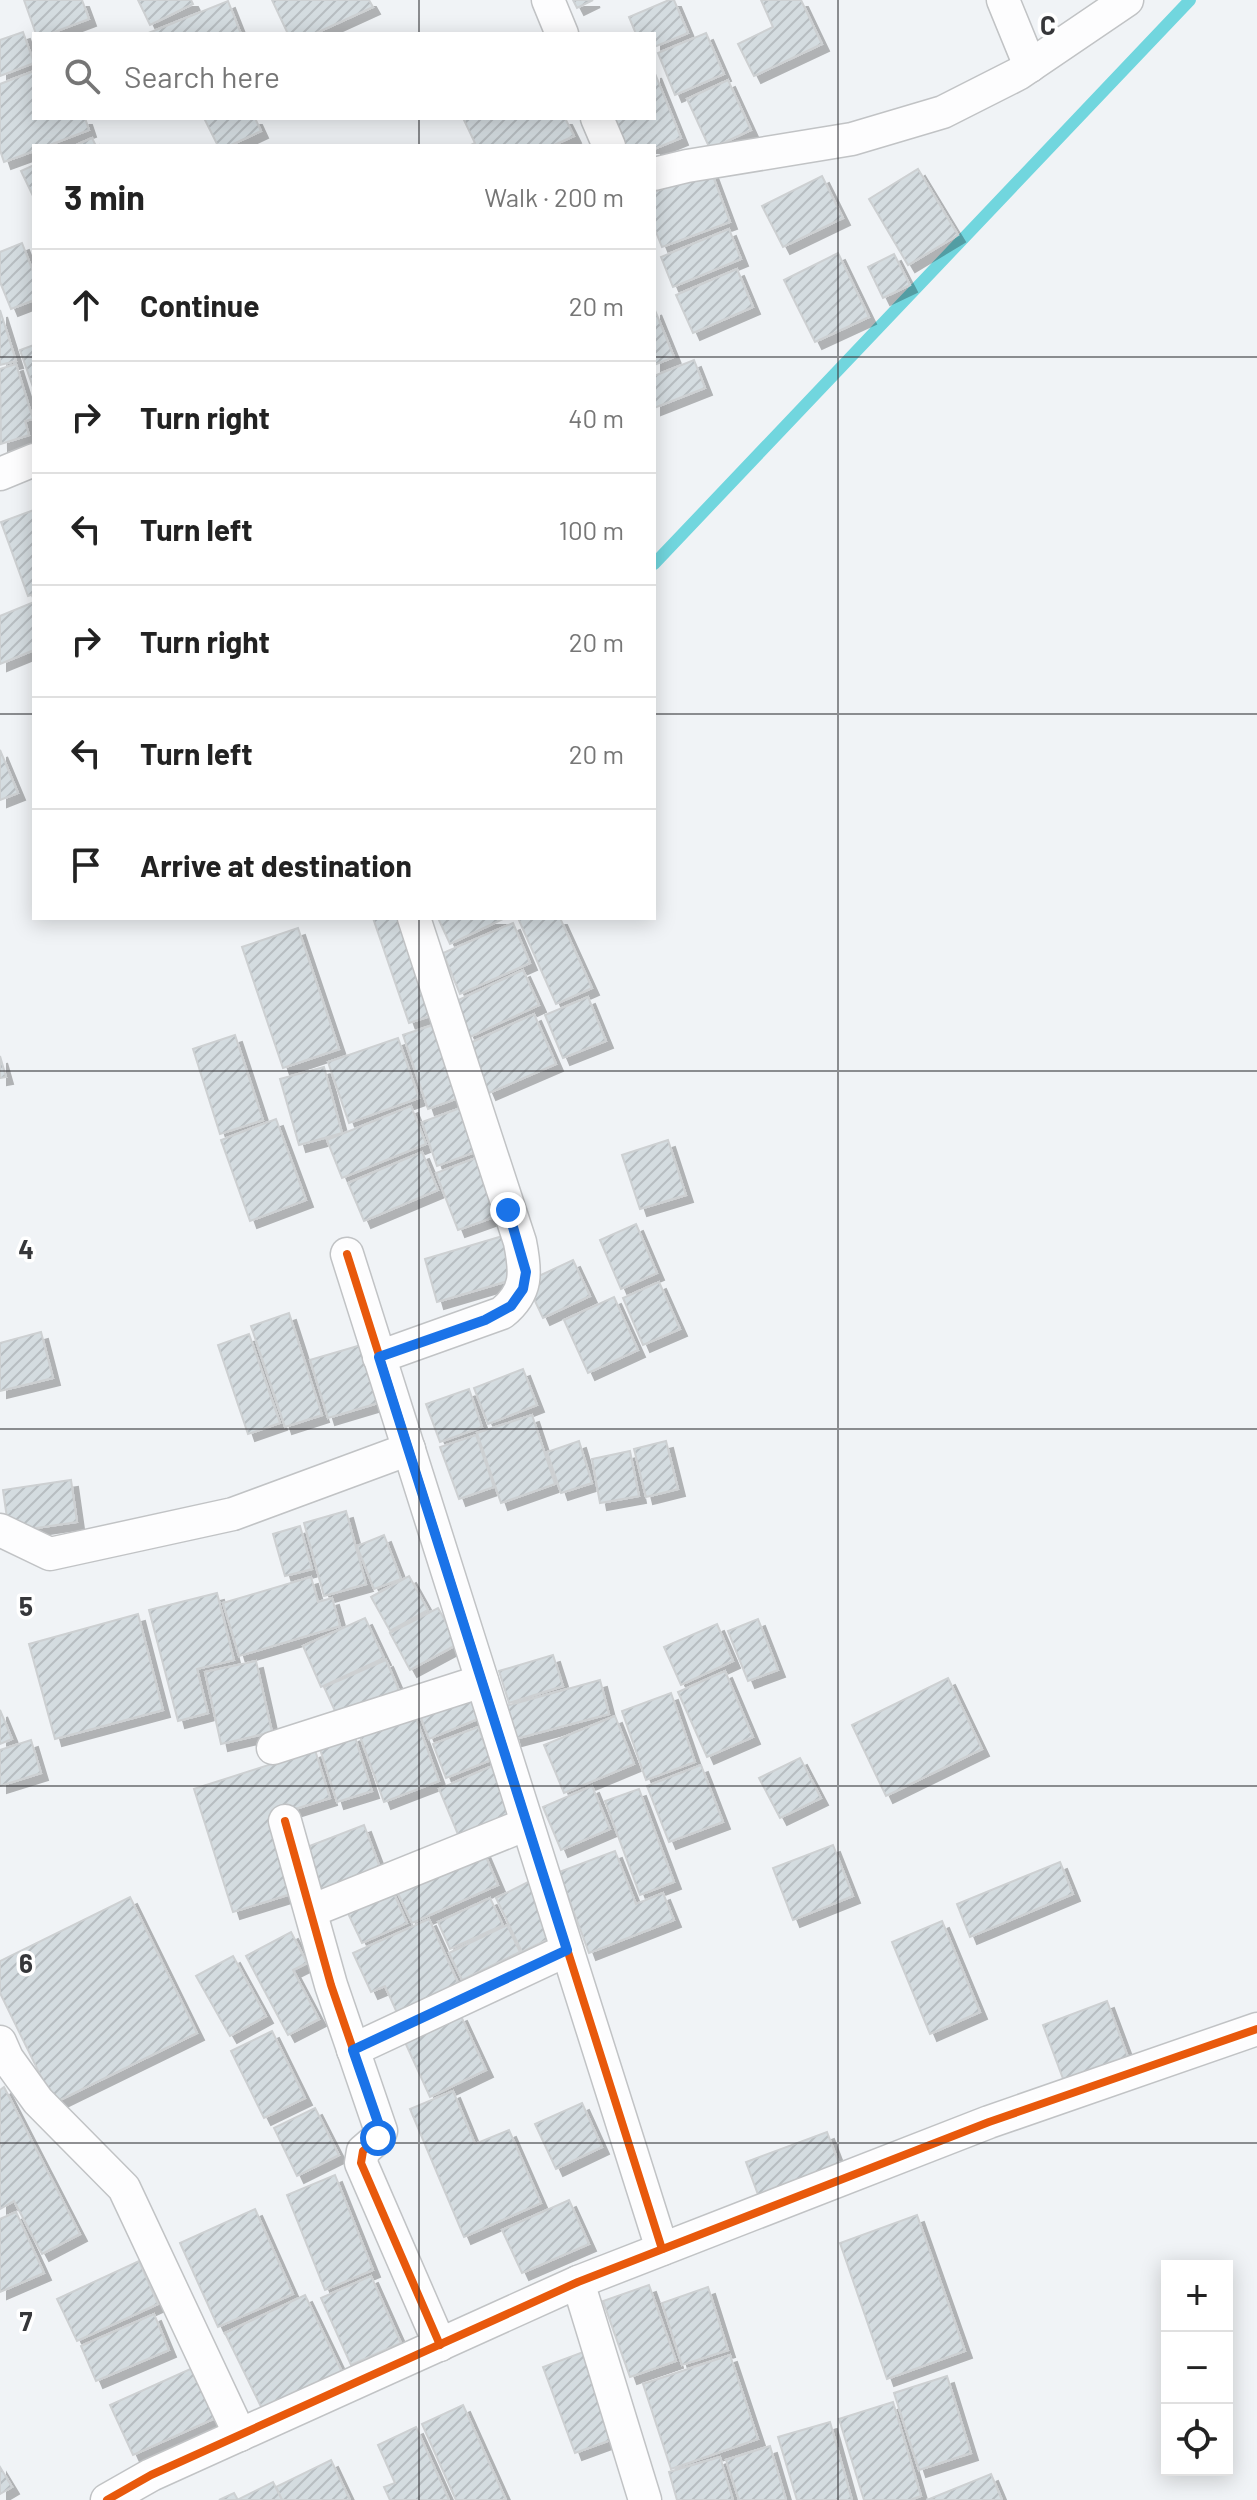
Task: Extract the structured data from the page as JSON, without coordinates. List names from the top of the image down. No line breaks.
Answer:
{"page":{"search":"Search here","heading":["3 min","Walk · 200 m"],"list":[["Continue","20 m"],["Turn right","40 m"],["Turn left","100 m"],["Turn right","20 m"],["Turn left","20 m"],"Arrive at destination"],"map_buttons":["+","−"]},"grid":{"columns":["C"],"rows":["4","5","6","7"]}}
